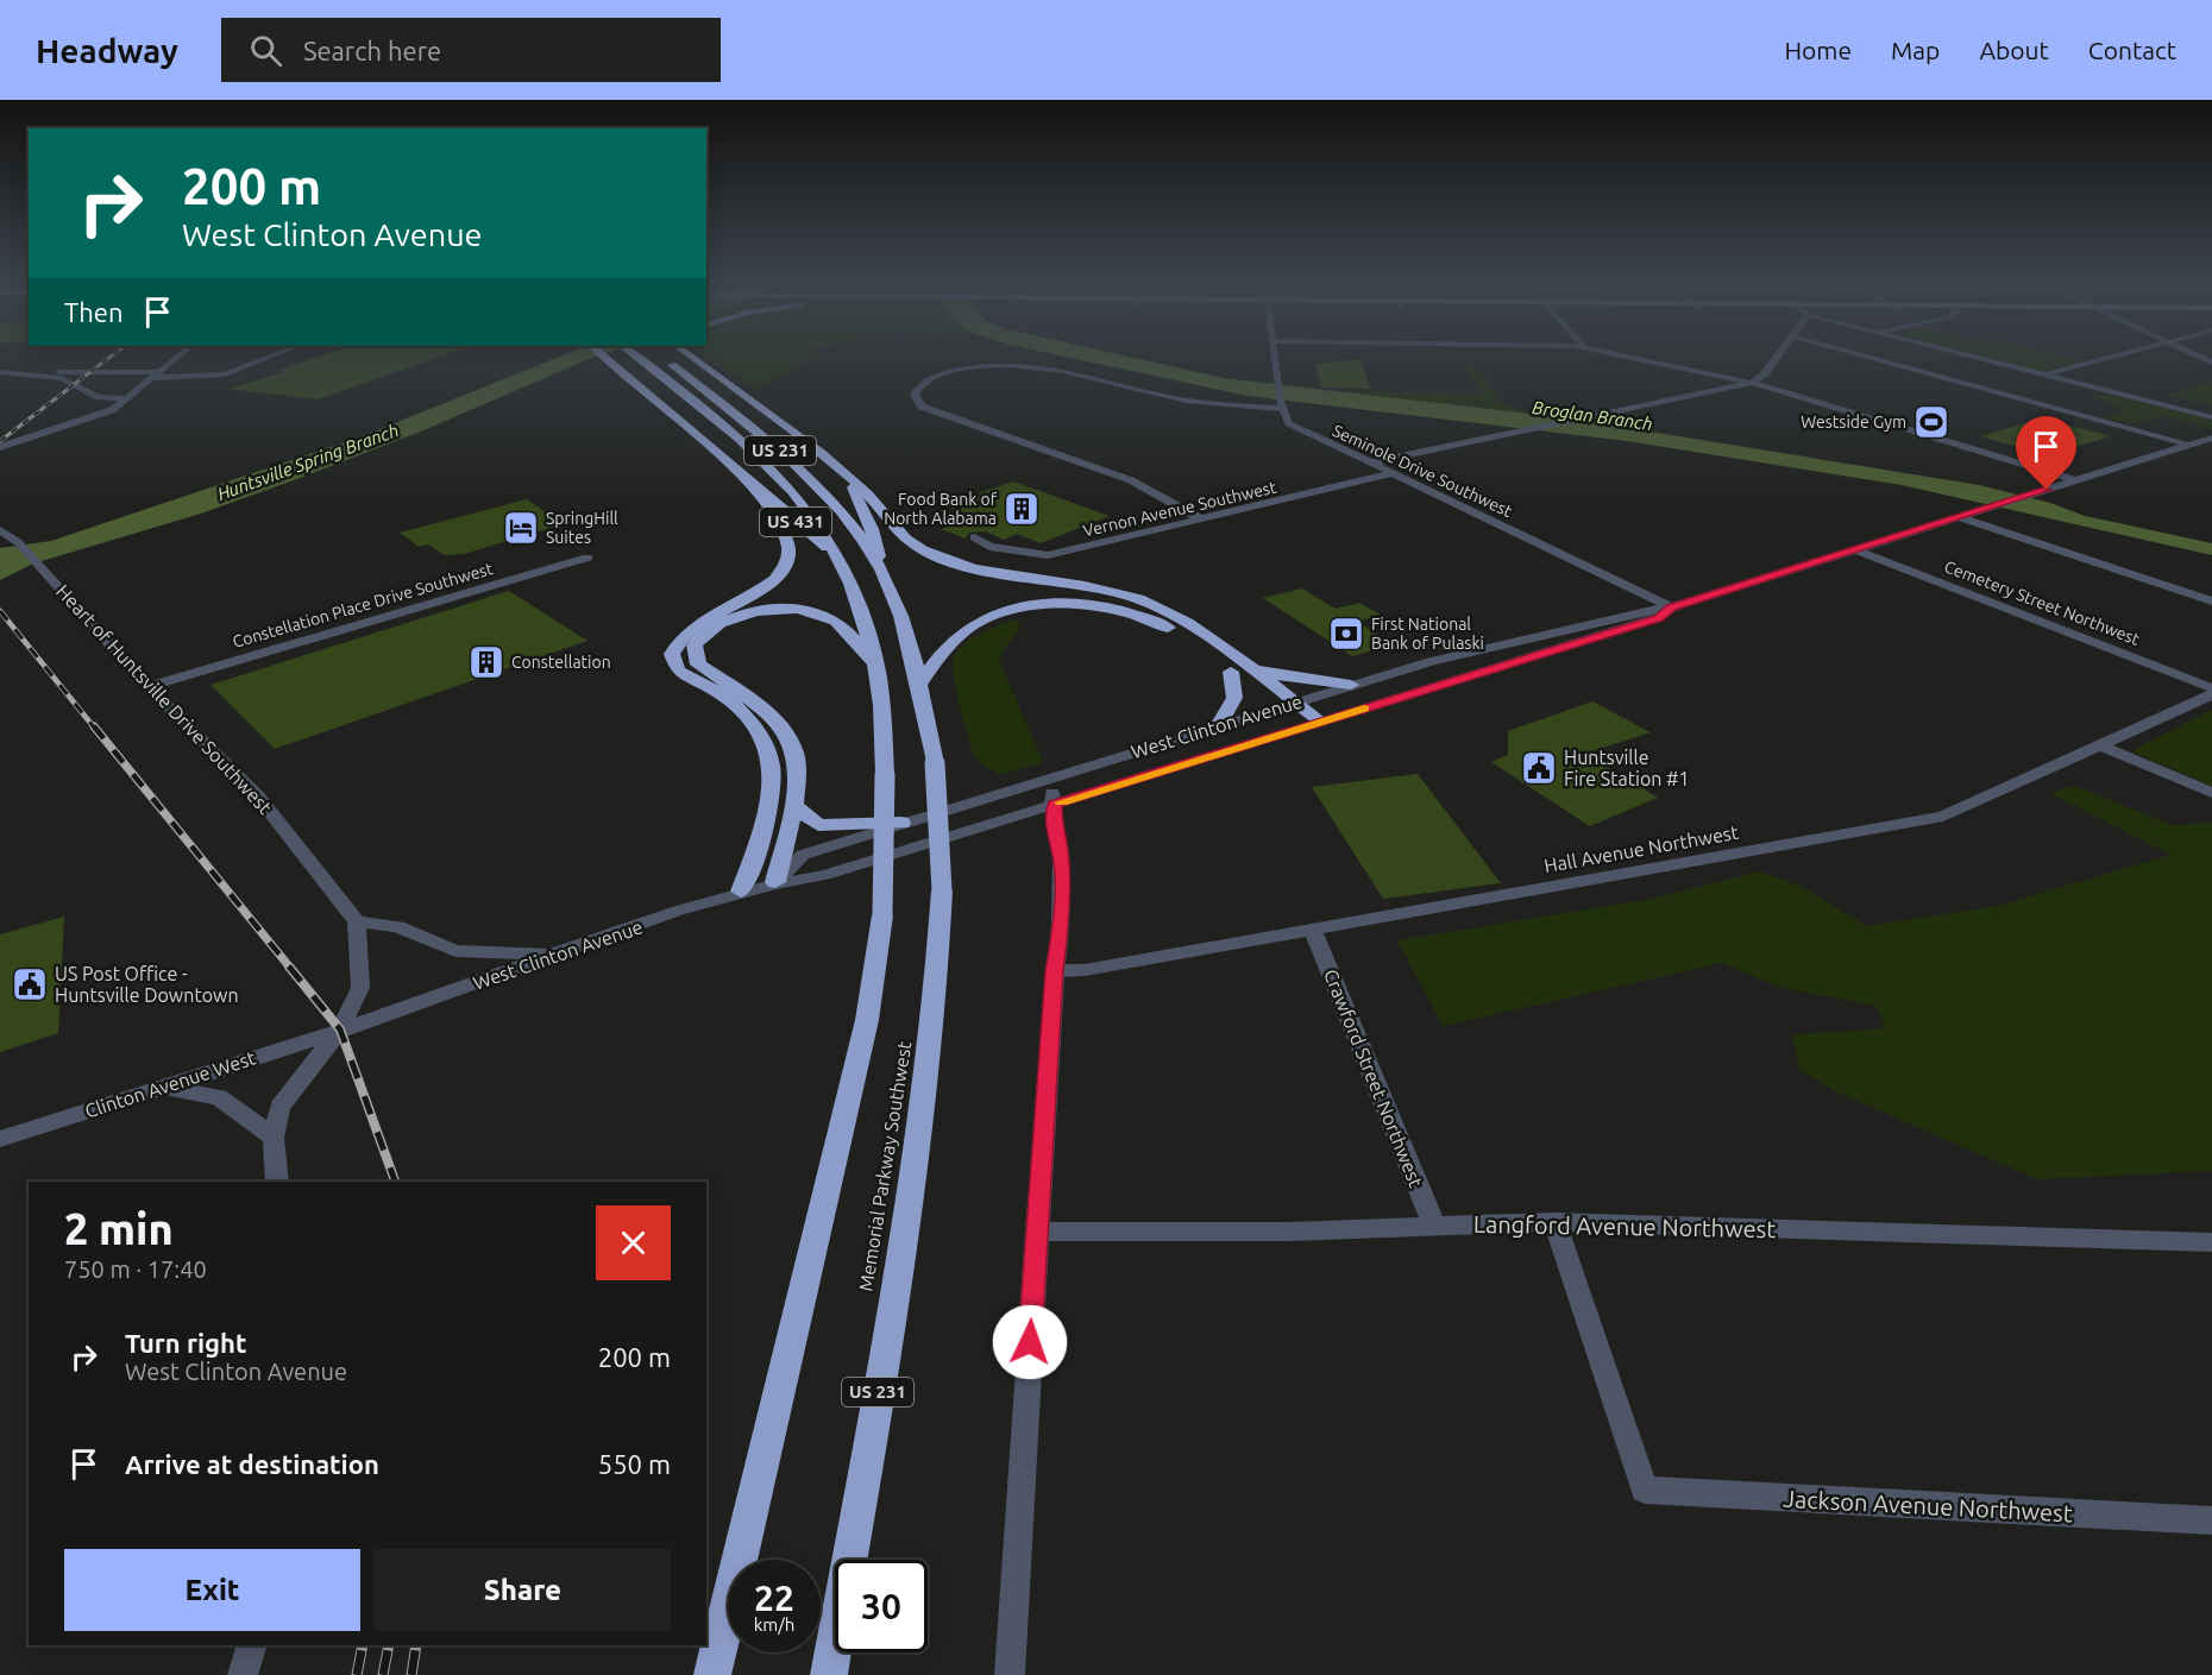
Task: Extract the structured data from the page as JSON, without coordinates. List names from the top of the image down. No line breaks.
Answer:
{"streets":{"highway":["US 231","US 431","Memorial Parkway Southwest"],"street":["Seminole Drive Southwest","Vernon Avenue Southwest","Cemetery Street Northwest","Constellation Place Drive Southwest","Heart of Huntsville Drive Southwest","West Clinton Avenue","Hall Avenue Northwest","Crawford Street Northwest","Clinton Avenue West","Langford Avenue Northwest","Jackson Avenue Northwest"]},"crossings":[["US 231","US 431"],["Seminole Drive Southwest","Vernon Avenue Southwest"],["Seminole Drive Southwest","West Clinton Avenue"],["US 431","Memorial Parkway Southwest"],["Cemetery Street Northwest","West Clinton Avenue"],["Constellation Place Drive Southwest","Heart of Huntsville Drive Southwest"],["West Clinton Avenue","Clinton Avenue West"],["Hall Avenue Northwest","Crawford Street Northwest"],["Crawford Street Northwest","Langford Avenue Northwest"],["Langford Avenue Northwest","Jackson Avenue Northwest"]],"water":["Broglan Branch","Huntsville Spring Branch"],"places":{"sports":["Westside Gym"],"building":["Food Bank of North Alabama","Constellation"],"hotel":["SpringHill Suites"],"bank":["First National Bank of Pulaski"],"public building":["Huntsville Fire Station #1","US Post Office - Huntsville Downtown"]},"page":{"header":"Headway","search":"Search here","nav":["Home","Map","About","Contact"],"turn":["200 m","West Clinton Avenue"],"then":"Then","heading":["2 min","750 m · 17:40"],"list":[{"name":"Turn right","note":"West Clinton Avenue","value":"200 m"},{"name":"Arrive at destination","value":"550 m"}],"buttons":["Exit","Share"],"speed":"22 km/h","limit":"30"}}
